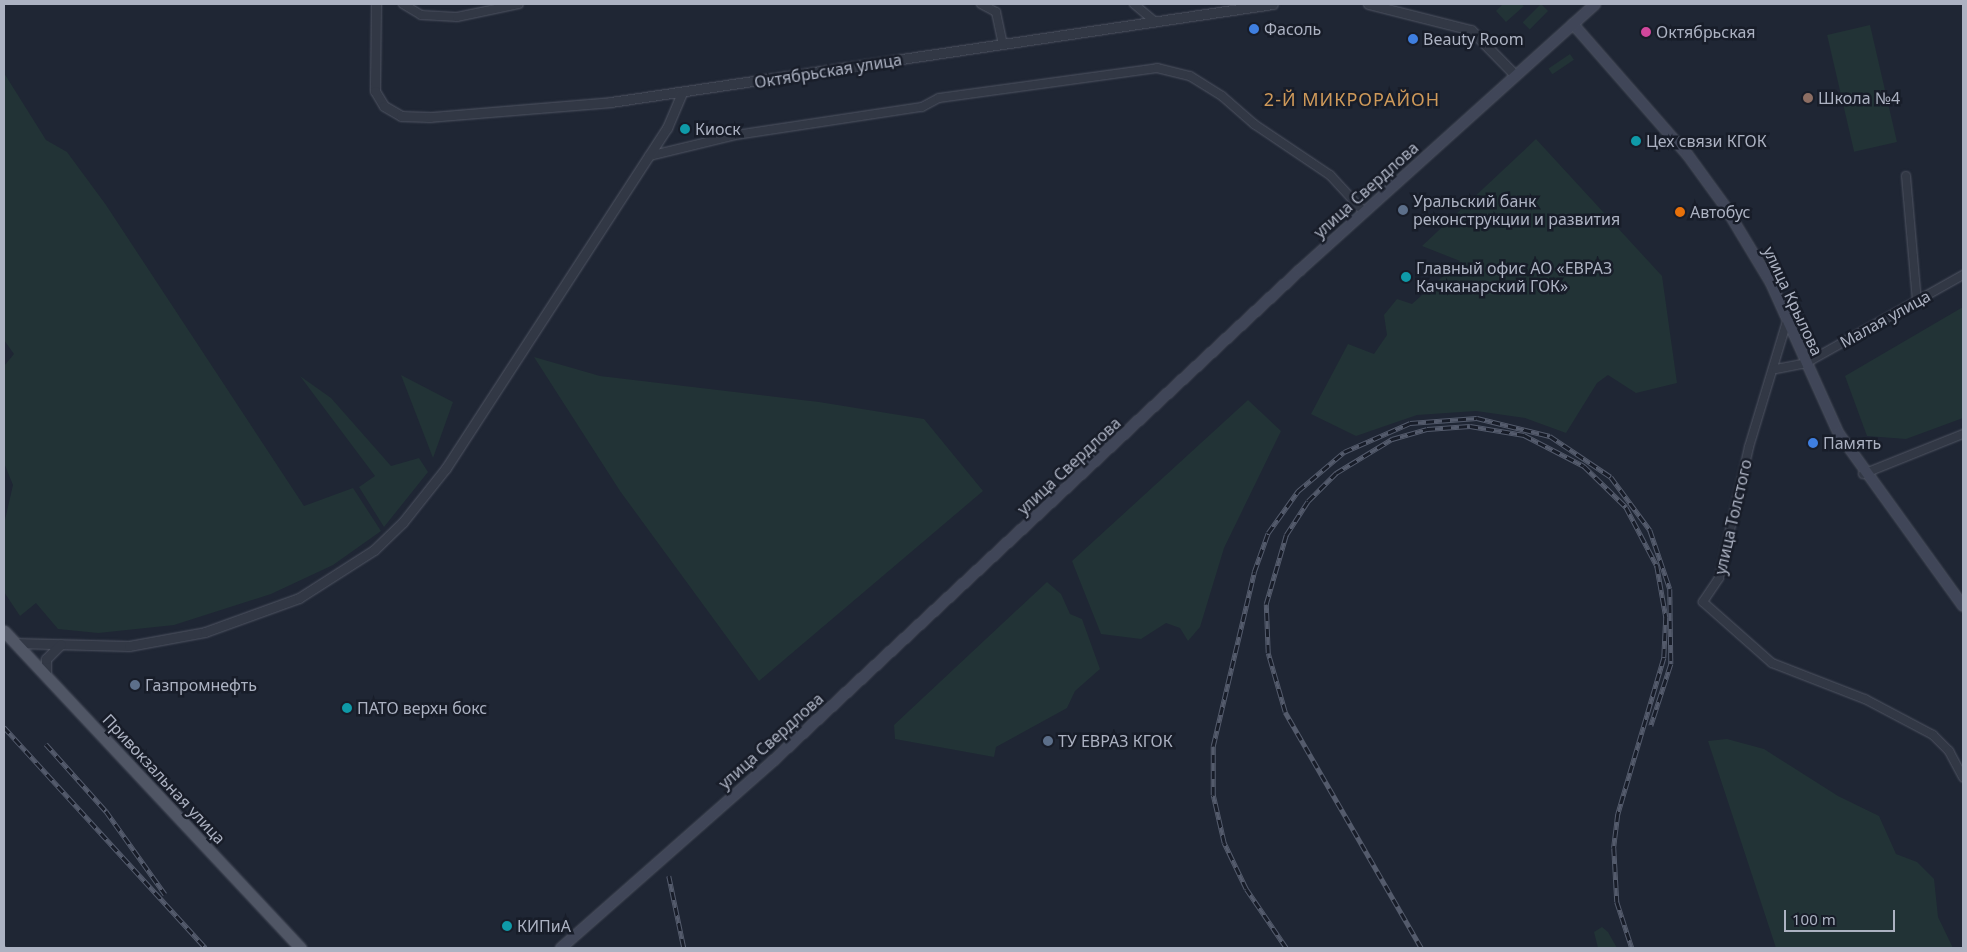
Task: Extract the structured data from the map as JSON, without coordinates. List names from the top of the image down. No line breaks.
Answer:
{"streets":{"main road":["улица Свердлова","улица Крылова","Привокзальная улица"],"street":["Октябрьская улица","Малая улица","улица Толстого"]},"crossings":[["улица Свердлова","улица Крылова"],["улица Крылова","Малая улица"],["улица Крылова","улица Толстого"],["Малая улица","улица Толстого"]],"districts":["2-Й МИКРОРАЙОН"],"places":["Фасоль","Октябрьская","Beauty Room","Школа №4","Киоск","Цех связи КГОК","Уральский банк реконструкции и развития","Автобус","Главный офис АО «ЕВРАЗ Качканарский ГОК»","Память","Газпромнефть","ПАТО верхн бокс","ТУ ЕВРАЗ КГОК","КИПиА"],"scale_bar":"100 m"}
